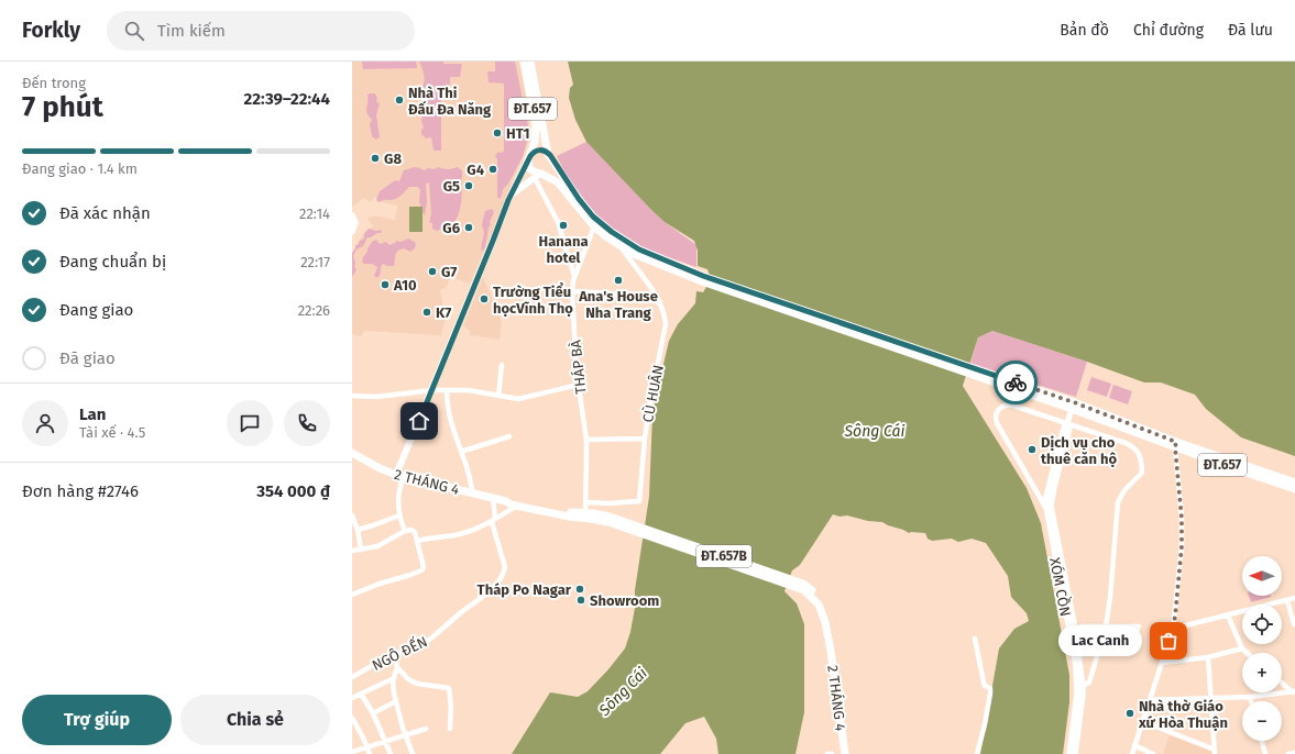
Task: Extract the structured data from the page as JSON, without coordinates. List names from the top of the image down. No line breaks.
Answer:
{"streets":{"main road":["ĐT.657","2 THÁNG 4","ĐT.657B"],"street":["THÁP BÀ","CÙ HUÂN","XÓM CỒN","NGÔ ĐẾN"]},"crossings":[["ĐT.657","THÁP BÀ"],["ĐT.657","CÙ HUÂN"],["ĐT.657","XÓM CỒN"],["THÁP BÀ","CÙ HUÂN"],["THÁP BÀ","2 THÁNG 4"],["2 THÁNG 4","NGÔ ĐẾN"]],"water":["Sông Cái"],"places":["Nhà Thi Đấu Đa Năng","HT1","G8","G4","G5","Hanana hotel","G6","G7","Ana's House Nha Trang","A10","Trường Tiểu họcVĩnh Thọ","K7","Dịch vụ cho thuê căn hộ","Tháp Po Nagar","Showroom","Lac Canh","Nhà thờ Giáo xứ Hòa Thuận"],"north":"left","page":{"header":"Forkly","search":"Tìm kiếm","nav":["Bản đồ","Chỉ đường","Đã lưu"],"heading":["7 phút","Đến trong","22:39–22:44"],"panel":["Lan","Tài xế · 4.5","Đơn hàng #2746","354 000 ₫"],"bar":"Đang giao · 1.4 km","list":[["Đã xác nhận","22:14"],["Đang chuẩn bị","22:17"],["Đang giao","22:26"],"Đã giao"],"map_buttons":["+","−"],"bubble":"Lac Canh","buttons":["Trợ giúp","Chia sẻ"]}}
